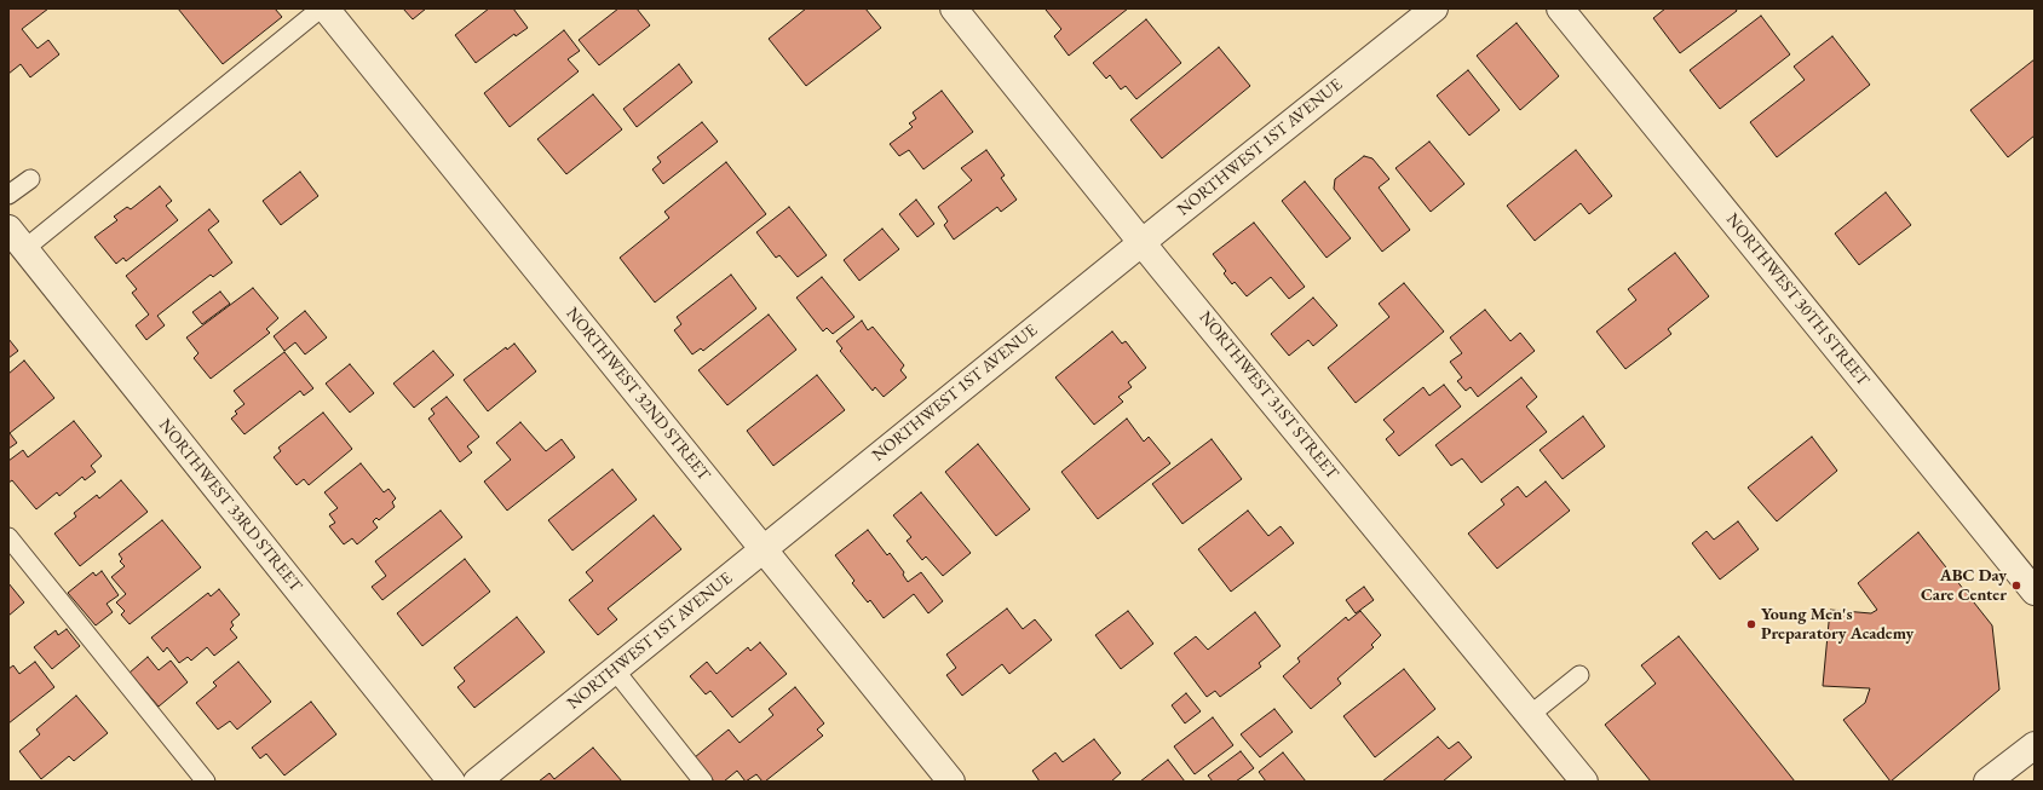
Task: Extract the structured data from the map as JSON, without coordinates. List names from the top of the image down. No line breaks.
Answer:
{"streets":{"street":["NORTHWEST 1ST AVENUE","NORTHWEST 30TH STREET","NORTHWEST 32ND STREET","NORTHWEST 31ST STREET","NORTHWEST 33RD STREET"]},"crossings":[["NORTHWEST 1ST AVENUE","NORTHWEST 32ND STREET"],["NORTHWEST 1ST AVENUE","NORTHWEST 31ST STREET"]],"places":["ABC Day Care Center","Young Men's Preparatory Academy"]}
